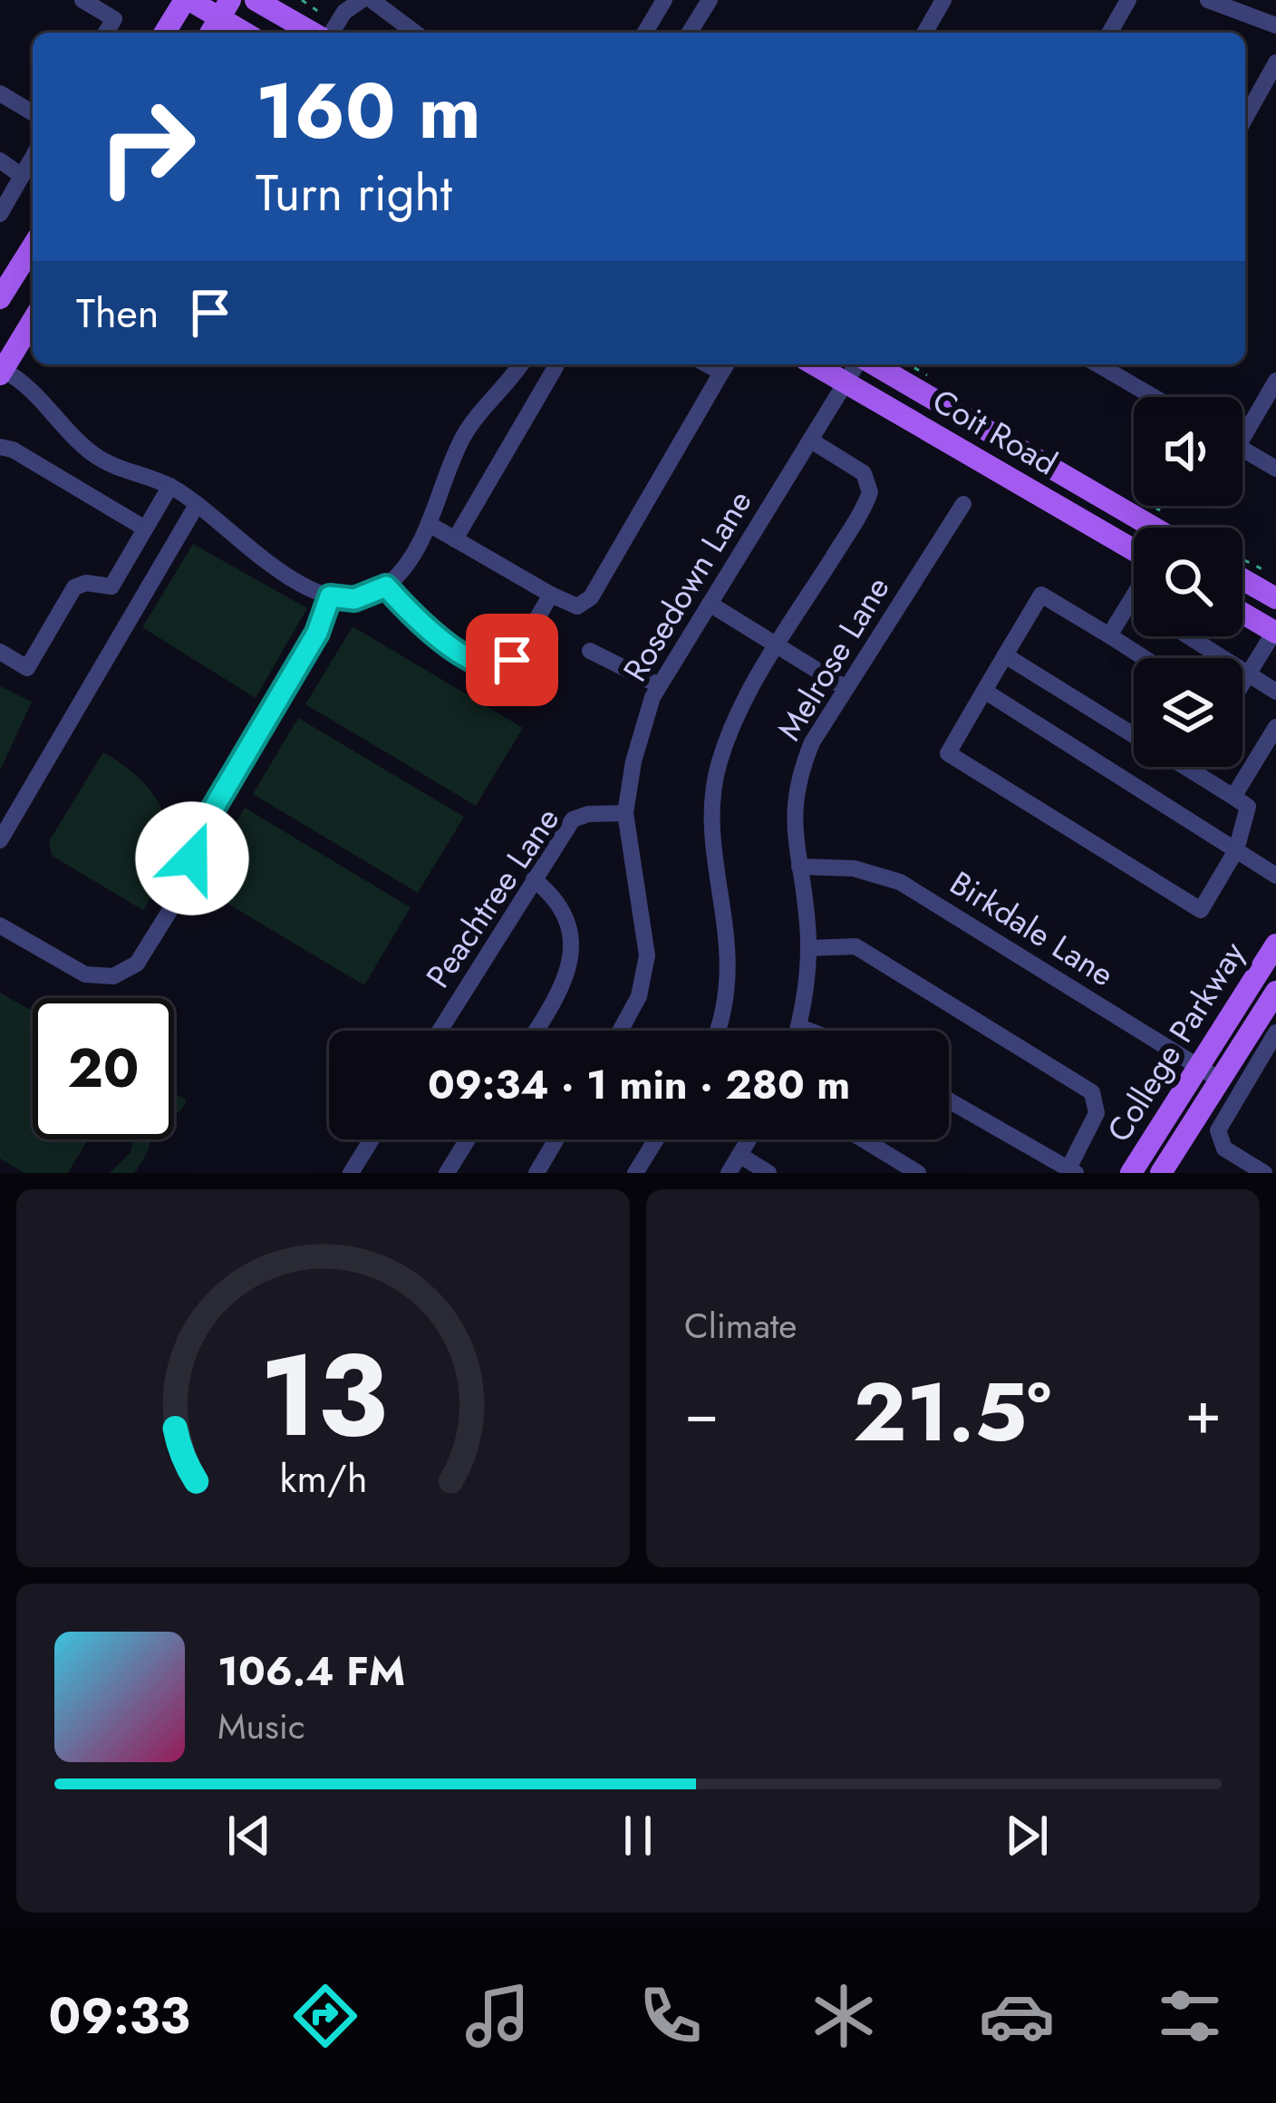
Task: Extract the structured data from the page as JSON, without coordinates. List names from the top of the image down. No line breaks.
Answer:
{"streets":{"main road":["Coit Road","College Parkway"],"street":["Rosedown Lane","Melrose Lane","Peachtree Lane","Birkdale Lane"]},"crossings":[["Coit Road","Rosedown Lane"],["Rosedown Lane","Peachtree Lane"],["Melrose Lane","Birkdale Lane"],["Birkdale Lane","College Parkway"]],"page":{"turn":["160 m","Turn right"],"then":"Then","limit":"20","trip":"09:34 · 1 min · 280 m","tile":"Climate","heat":["−","21.5°","+"],"song":["106.4 FM","Music"],"tabs":"09:33","gauge":["13","km/h"]}}
